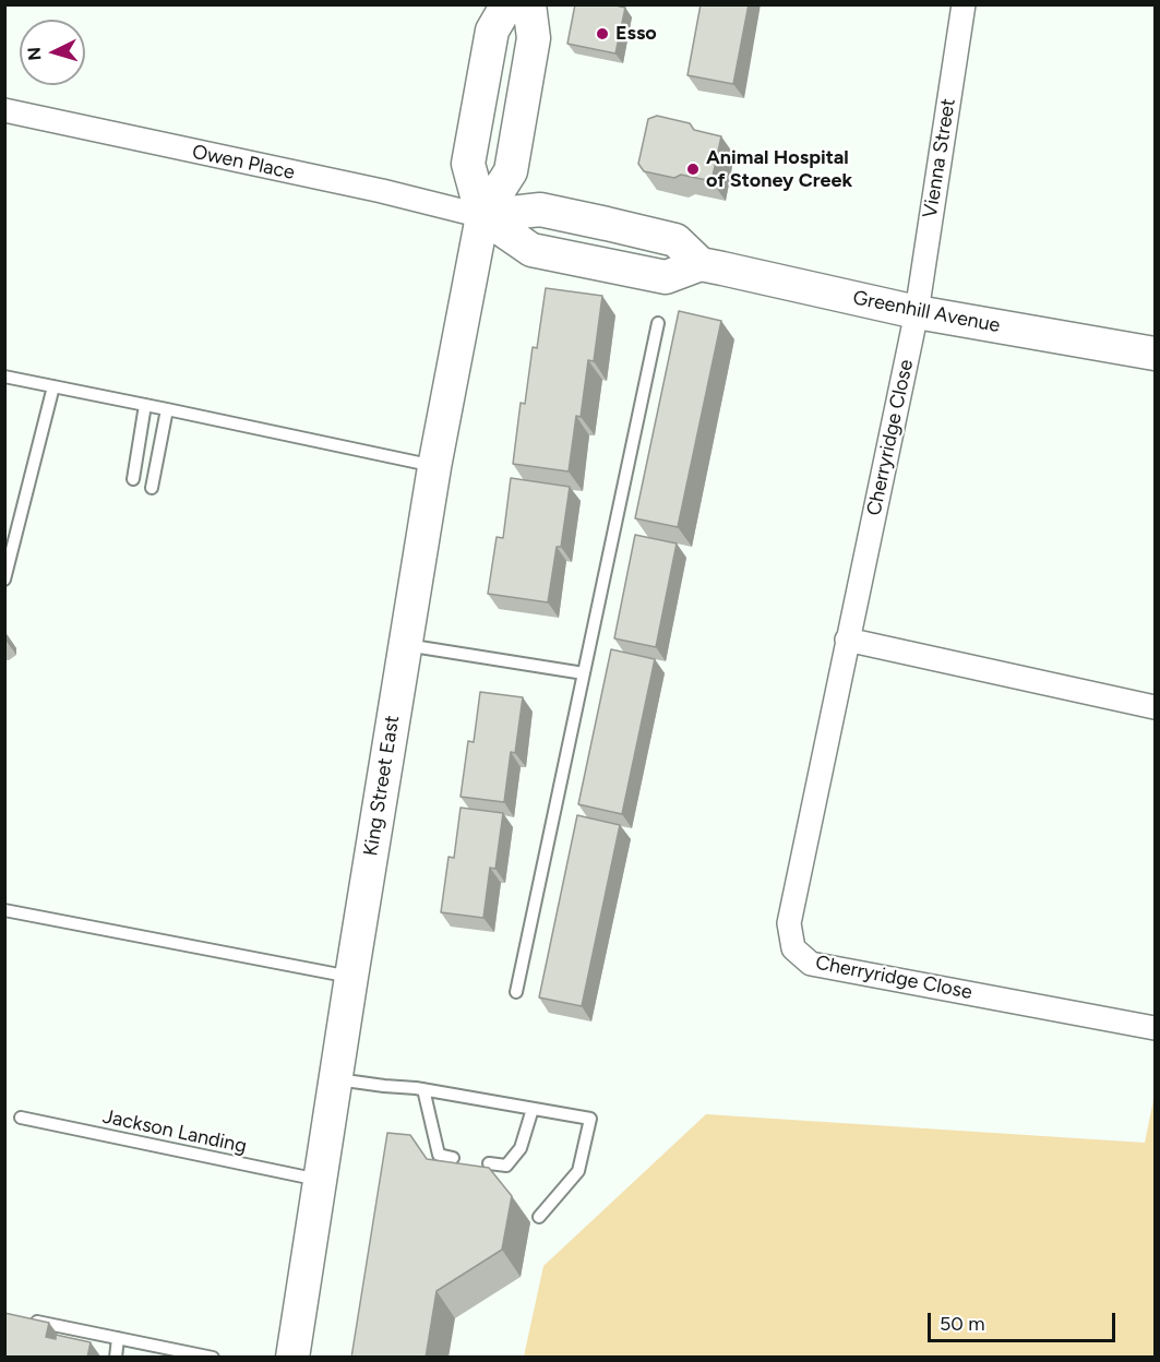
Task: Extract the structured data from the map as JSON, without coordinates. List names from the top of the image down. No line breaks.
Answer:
{"streets":{"main road":["Greenhill Avenue","King Street East"],"street":["Vienna Street","Owen Place","Cherryridge Close"],"lane":["Jackson Landing"]},"crossings":[["Vienna Street","Greenhill Avenue"],["Vienna Street","Cherryridge Close"],["Owen Place","Greenhill Avenue"],["Owen Place","King Street East"],["Greenhill Avenue","Cherryridge Close"],["Greenhill Avenue","King Street East"],["King Street East","Jackson Landing"]],"places":["Esso","Animal Hospital of Stoney Creek"],"scale_bar":"50 m","north":"left"}
